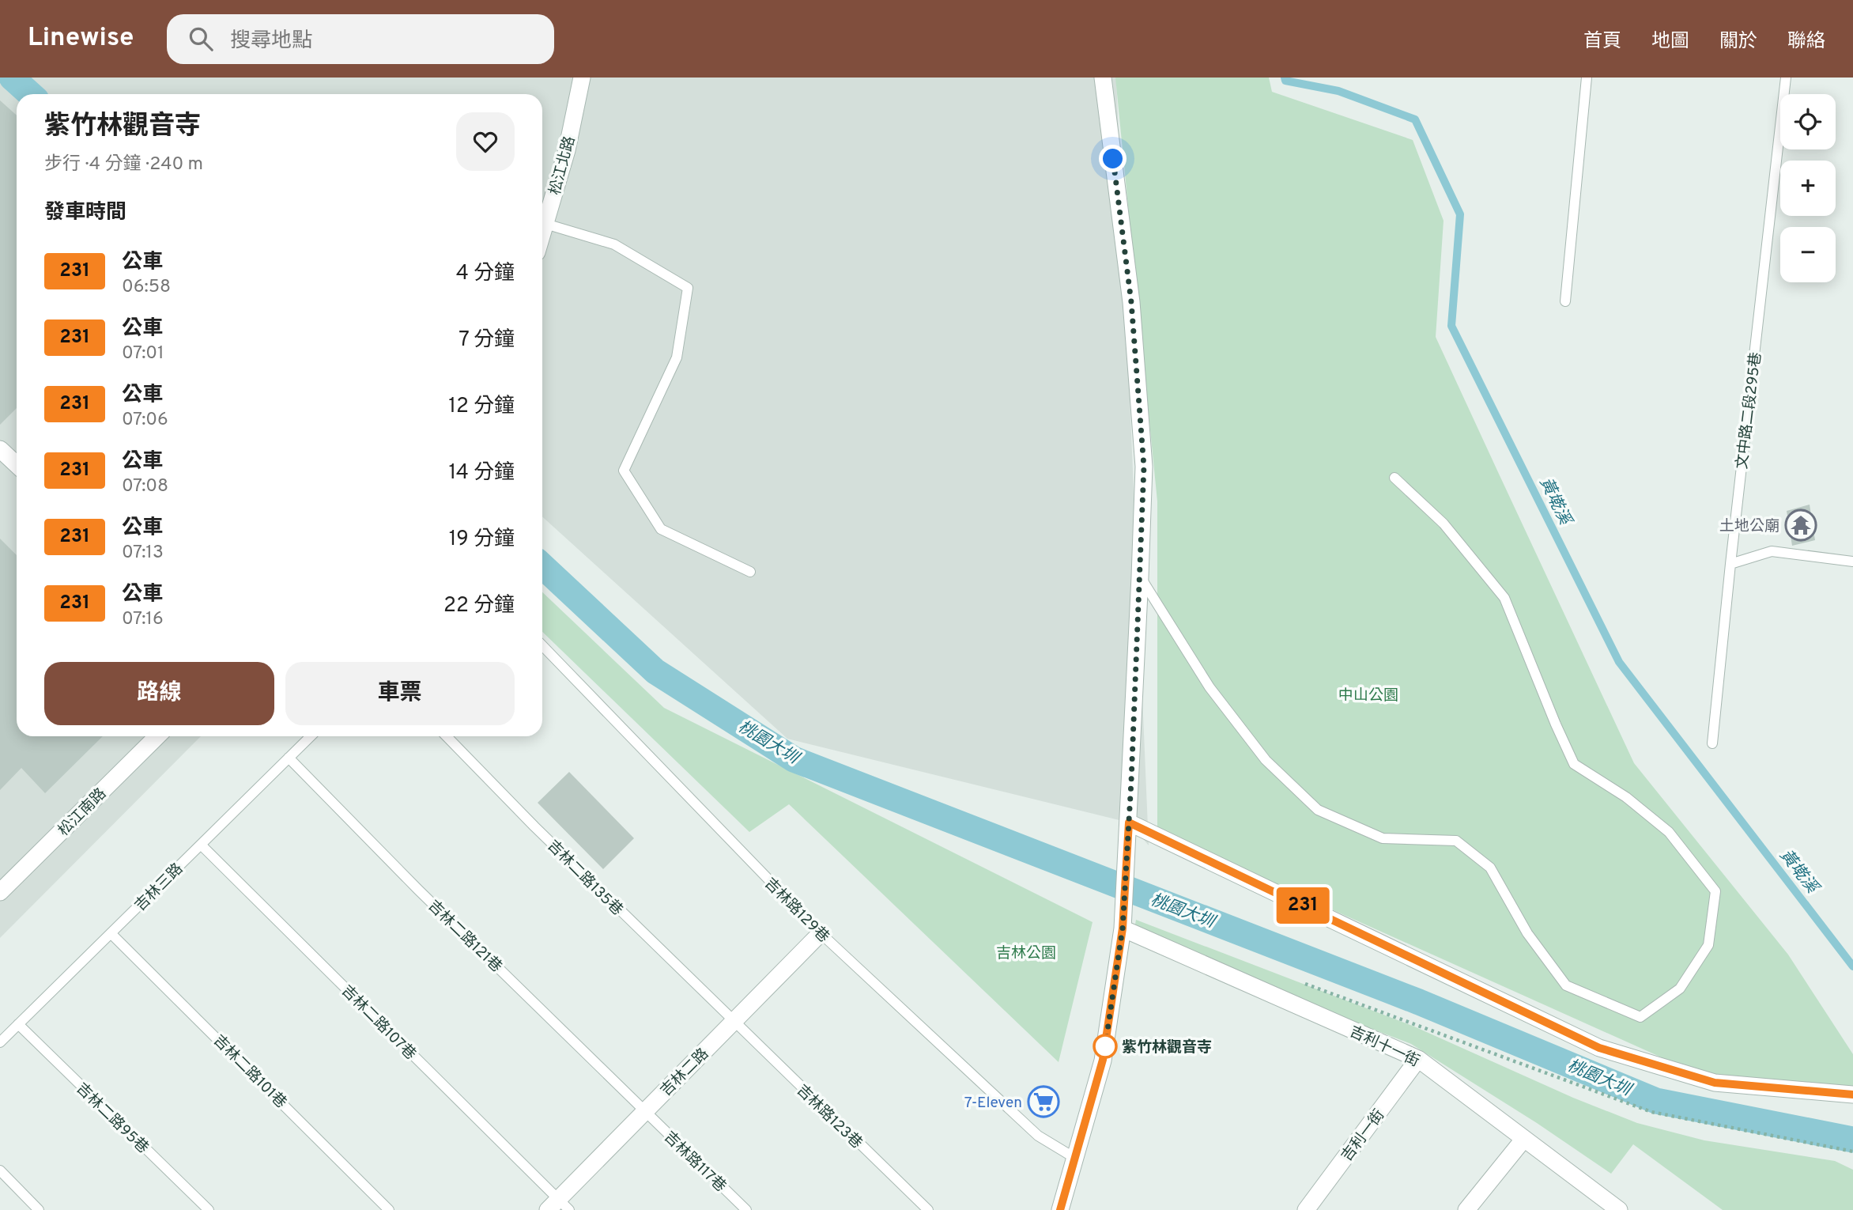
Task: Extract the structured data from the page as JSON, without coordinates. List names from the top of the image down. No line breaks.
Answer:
{"streets":{"street":["松江北路","松江南路","吉利十一街","吉林二路","吉利一街"],"lane":["文中路二段295巷","吉林二路135巷","吉林三路","吉林路129巷","吉林二路121巷","吉林二路107巷","吉林二路101巷","吉林路123巷","吉林二路95巷","吉林路117巷"]},"crossings":[["吉林二路135巷","吉林二路"],["吉林二路135巷","吉林路123巷"],["吉林三路","吉林二路121巷"],["吉林三路","吉林二路107巷"],["吉林三路","吉林二路101巷"],["吉林三路","吉林二路95巷"],["吉林路129巷","吉林二路"],["吉林二路121巷","吉林二路"],["吉林二路121巷","吉林路117巷"],["吉林二路107巷","吉林二路"],["吉利十一街","吉利一街"],["吉林二路","吉林路123巷"],["吉林二路","吉林路117巷"]],"water":["黃墘溪","桃園大圳"],"parks":["中山公園","吉林公園"],"places":{"temple":["土地公廟"],"other":["紫竹林觀音寺"],"supermarket":["7-Eleven"]},"lines":["bus line 231"],"page":{"header":"Linewise","search":"搜尋地點","nav":["首頁","地圖","關於","聯絡"],"on_map":"231","map_buttons":["+","−"],"heading":[["紫竹林觀音寺","步行 · 4 分鐘 · 240 m"],"發車時間"],"list":[{"mark":"231","name":"公車","note":"06:58","value":"4 分鐘"},{"mark":"231","name":"公車","note":"07:01","value":"7 分鐘"},{"mark":"231","name":"公車","note":"07:06","value":"12 分鐘"},{"mark":"231","name":"公車","note":"07:08","value":"14 分鐘"},{"mark":"231","name":"公車","note":"07:13","value":"19 分鐘"},{"mark":"231","name":"公車","note":"07:16","value":"22 分鐘"}],"buttons":["路線","車票"]}}
